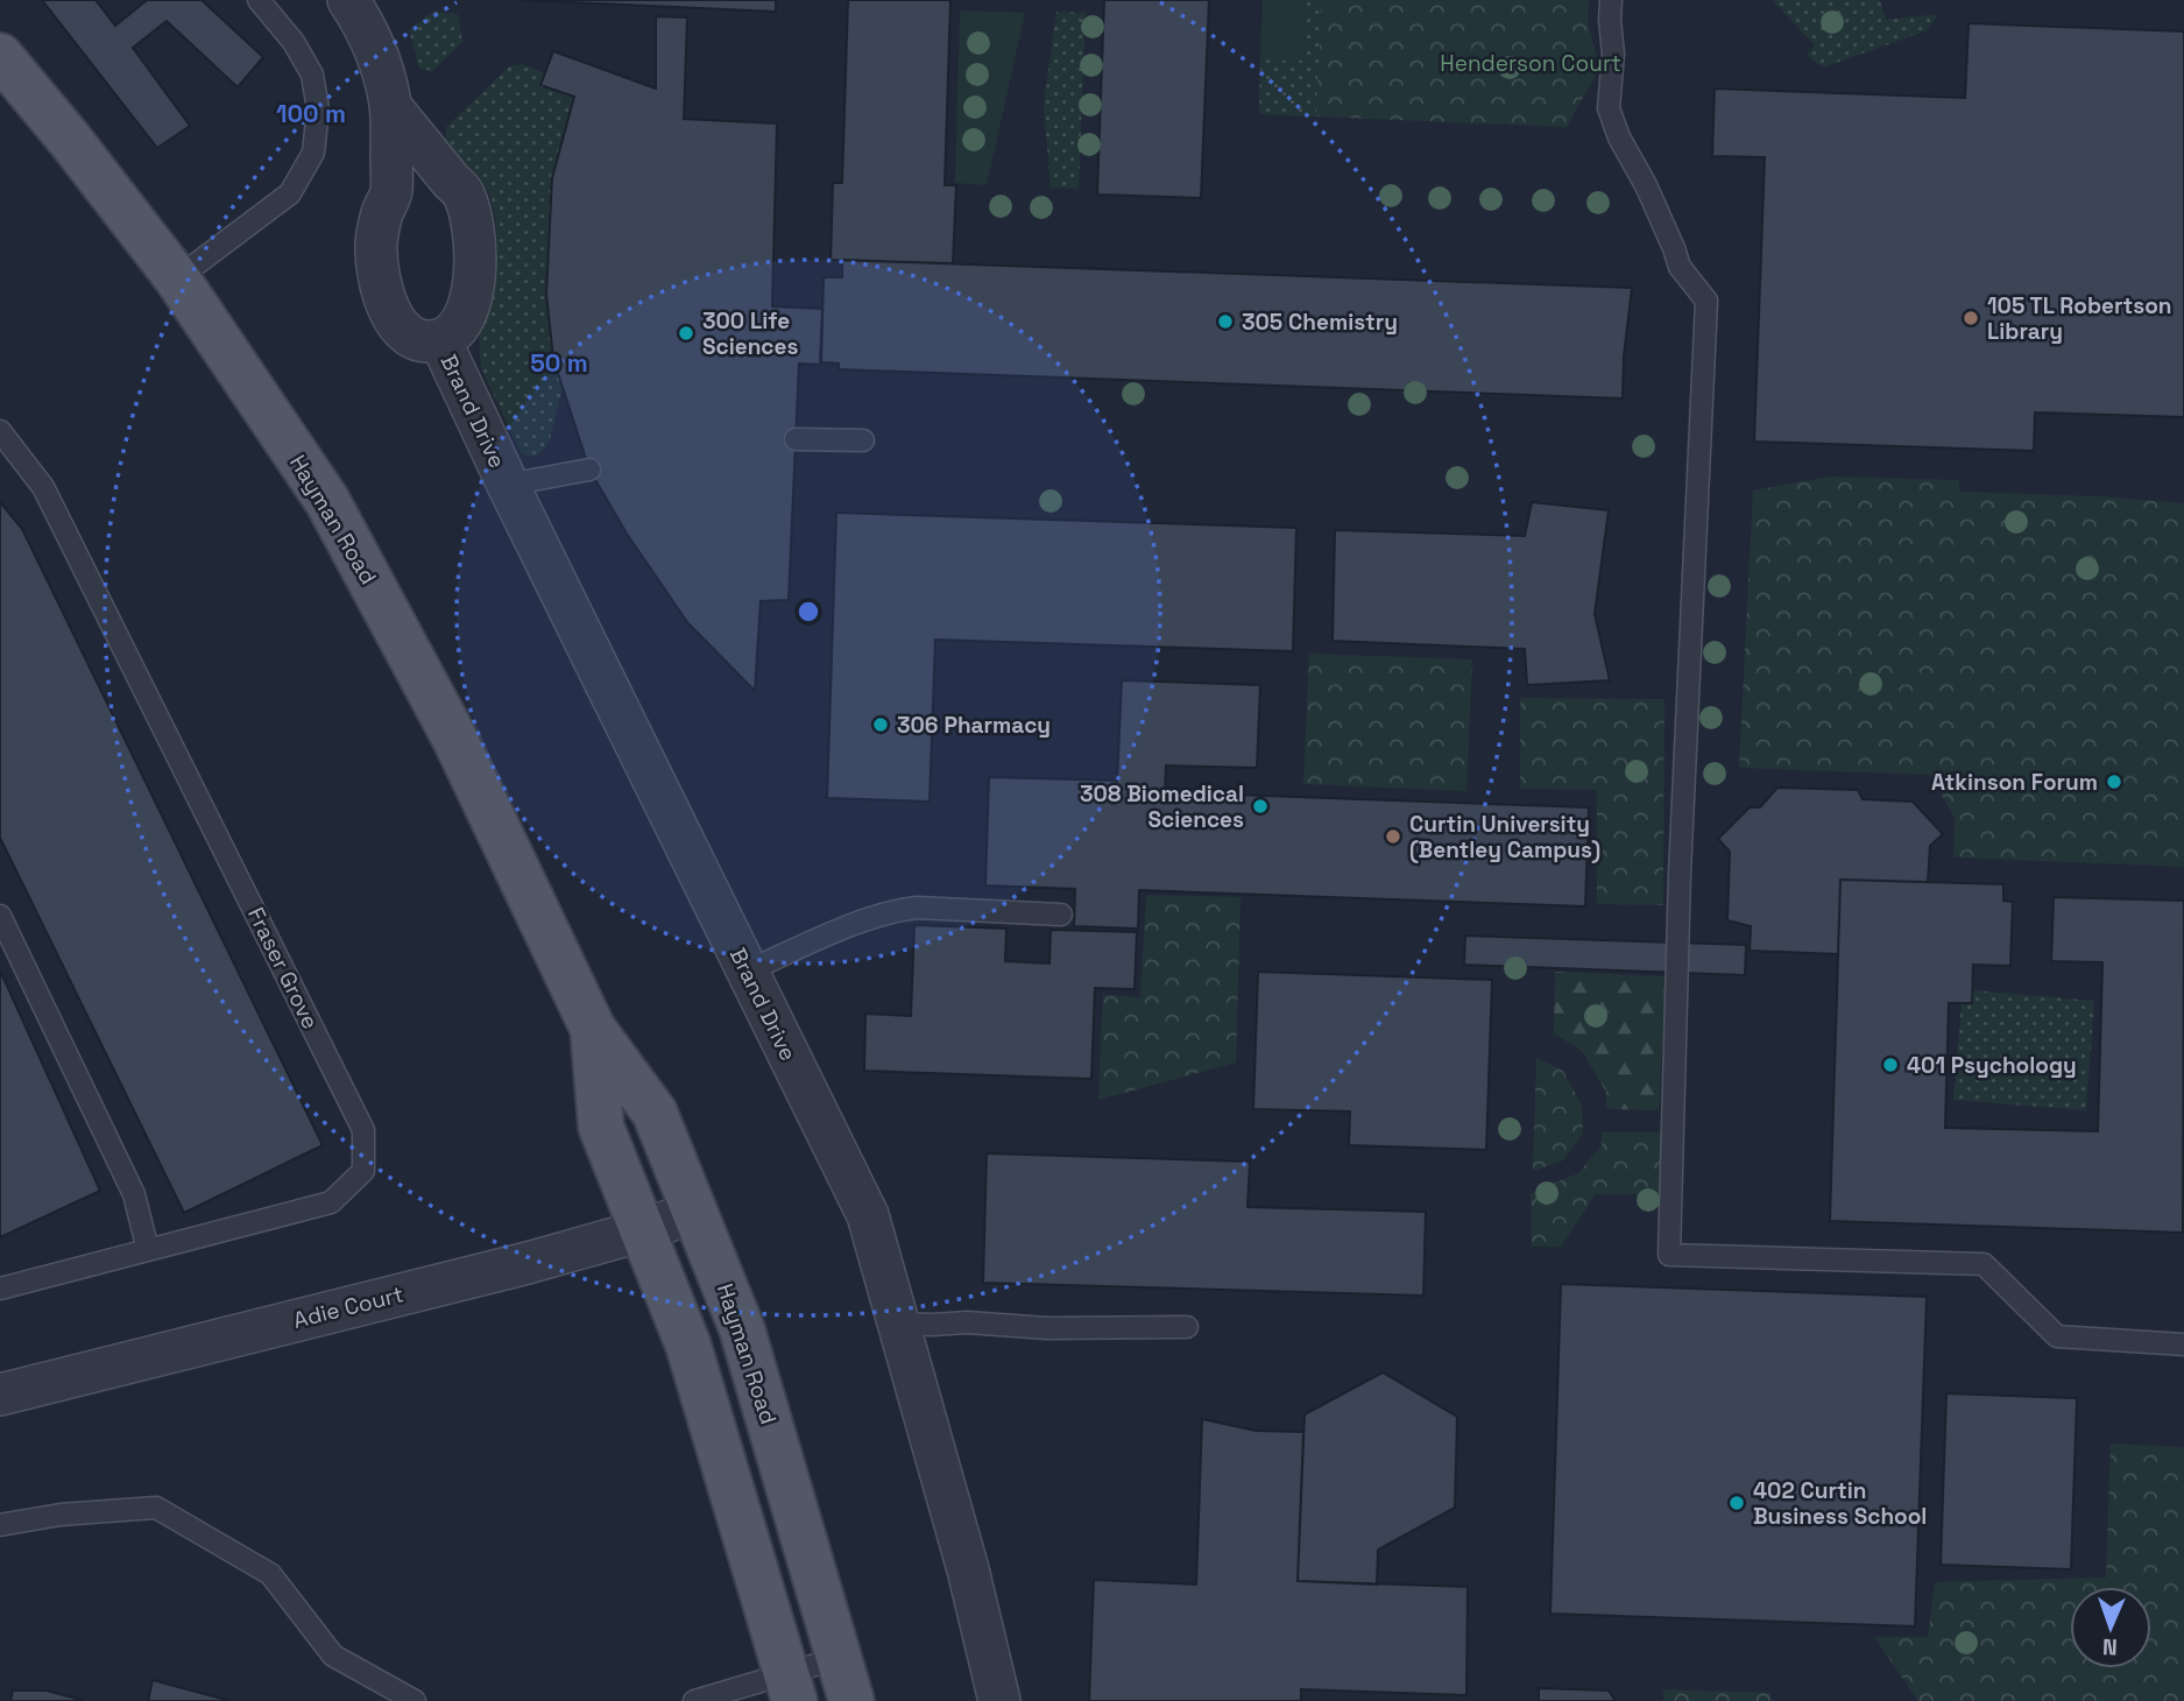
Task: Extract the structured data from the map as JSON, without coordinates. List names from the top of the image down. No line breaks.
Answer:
{"streets":{"main road":["Hayman Road"],"street":["Brand Drive","Adie Court"],"lane":["Fraser Grove"]},"crossings":[["Hayman Road","Adie Court"]],"parks":["Henderson Court"],"places":["105 TL Robertson Library","305 Chemistry","300 Life Sciences","306 Pharmacy","Atkinson Forum","308 Biomedical Sciences","Curtin University (Bentley Campus)","401 Psychology","402 Curtin Business School"],"north":"bottom","rings":["100 m","50 m"]}
